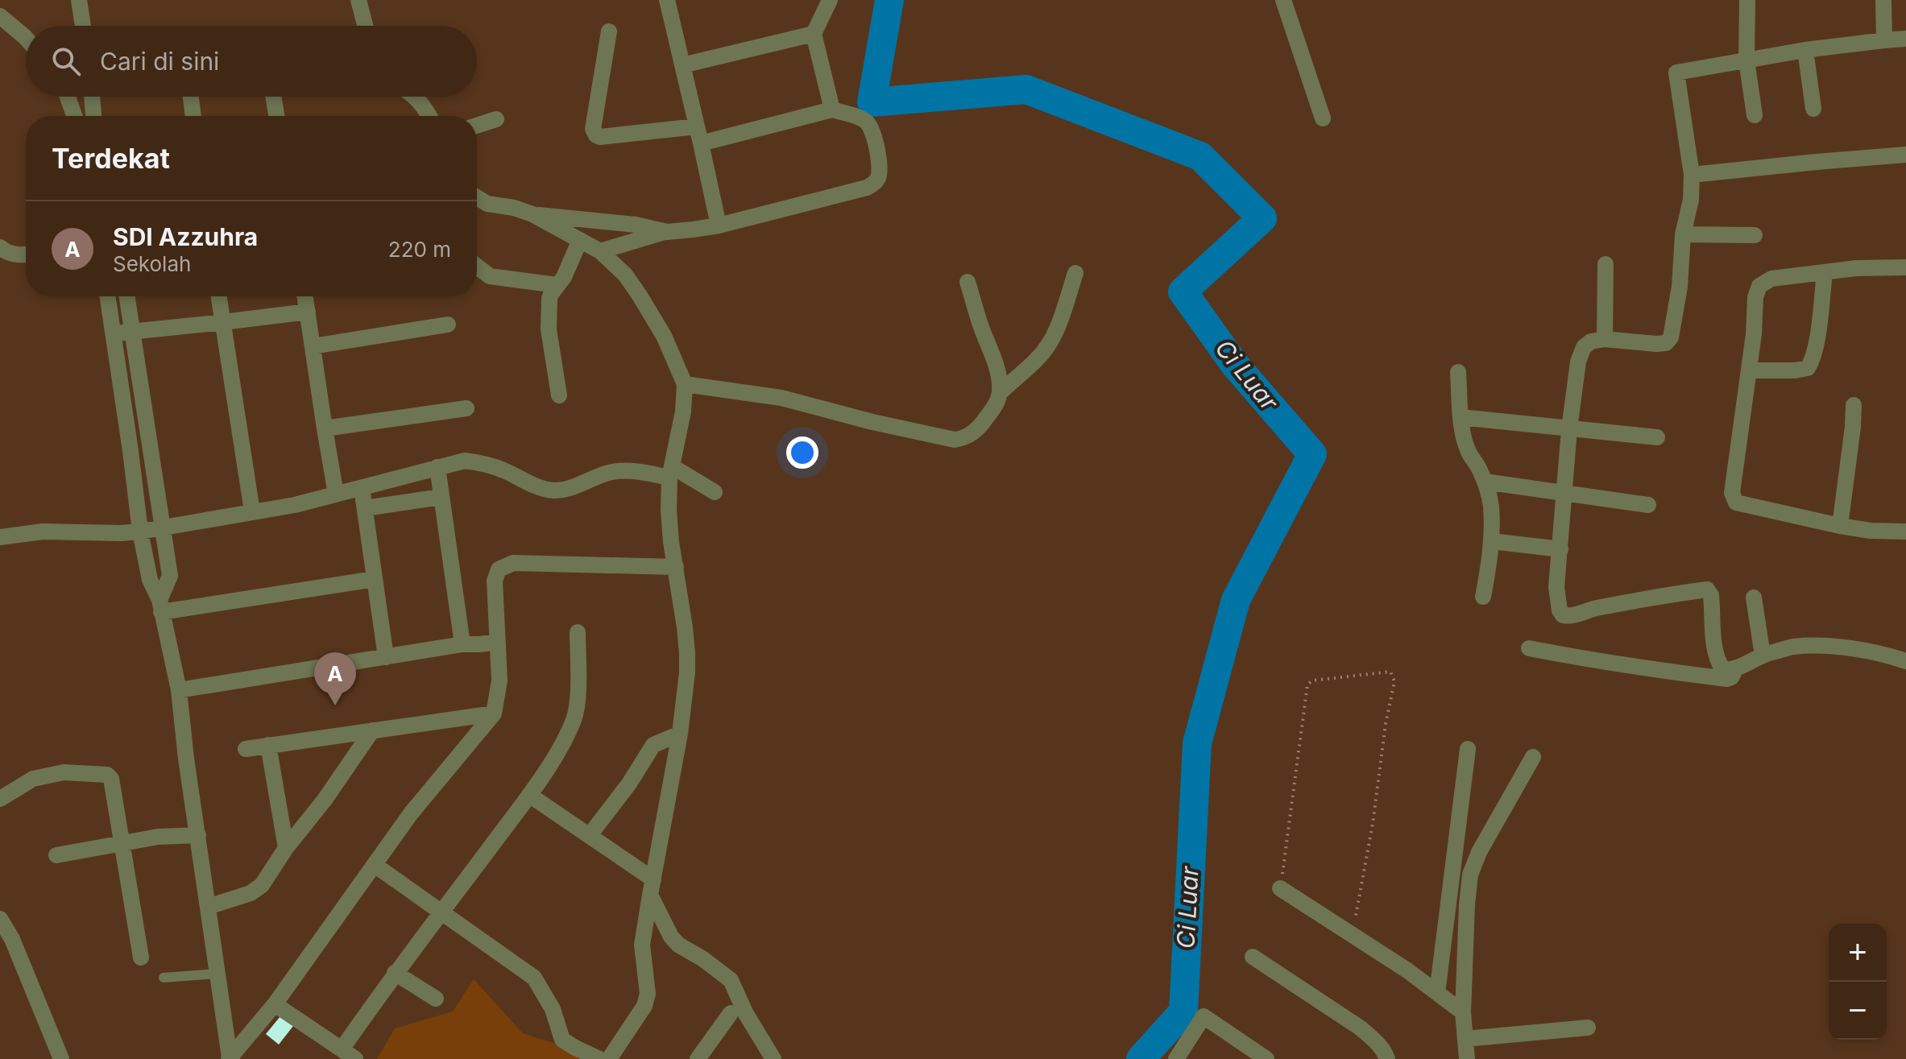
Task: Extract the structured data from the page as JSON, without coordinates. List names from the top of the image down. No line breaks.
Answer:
{"water":["Ci Luar"],"page":{"search":"Cari di sini","heading":"Terdekat","list":[{"mark":"A","name":"SDI Azzuhra","note":"Sekolah","value":"220 m"}],"pins":"A","map_buttons":["+","−"]}}
